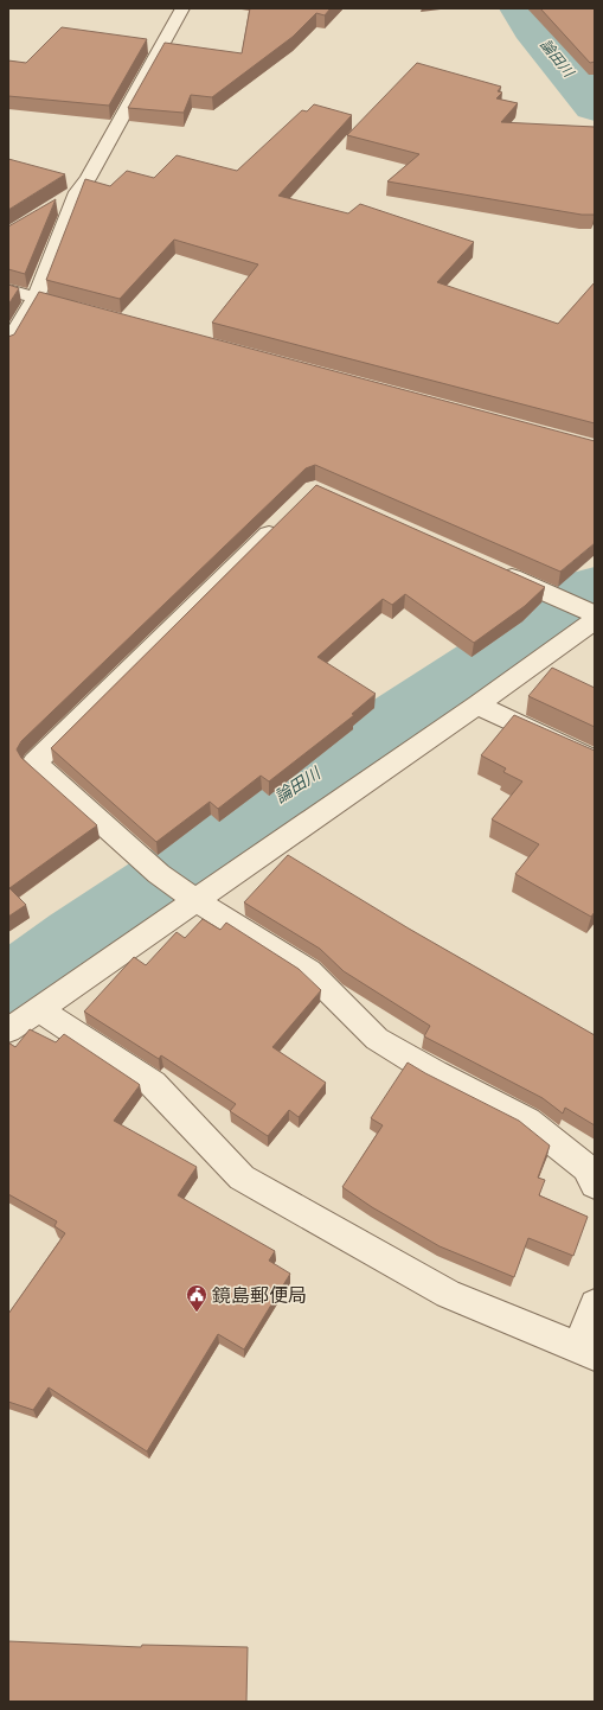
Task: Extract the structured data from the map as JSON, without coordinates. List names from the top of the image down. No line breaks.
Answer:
{"water":["論田川"],"places":{"public building":["鏡島郵便局"]}}
